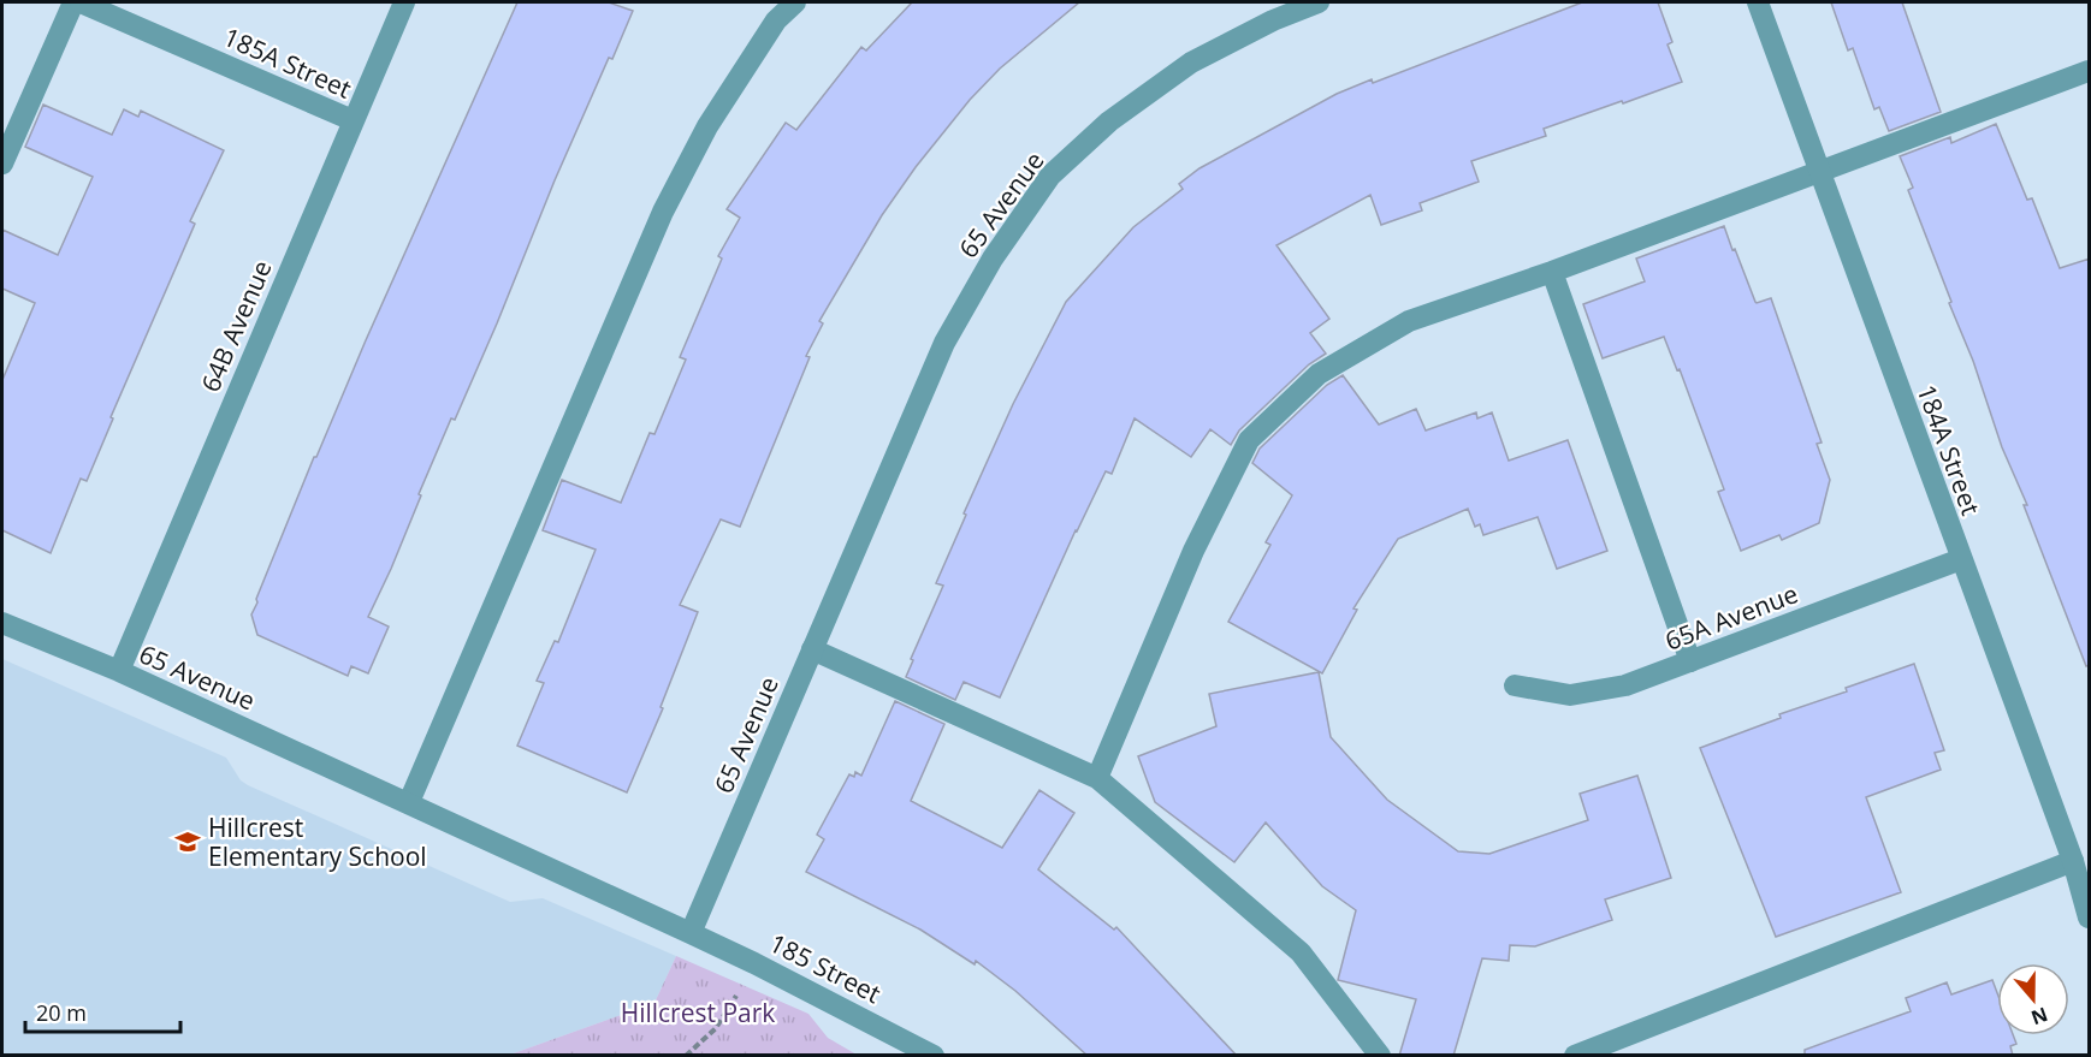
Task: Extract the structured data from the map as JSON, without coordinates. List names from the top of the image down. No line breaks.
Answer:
{"streets":{"street":["185A Street","65 Avenue","64B Avenue","184A Street","65A Avenue","185 Street"]},"crossings":[["185A Street","64B Avenue"],["65 Avenue","64B Avenue"],["65 Avenue","185 Street"],["184A Street","65A Avenue"]],"parks":["Hillcrest Park"],"places":{"school or university":["Hillcrest Elementary School"]},"scale_bar":"20 m","north":"bottom"}
